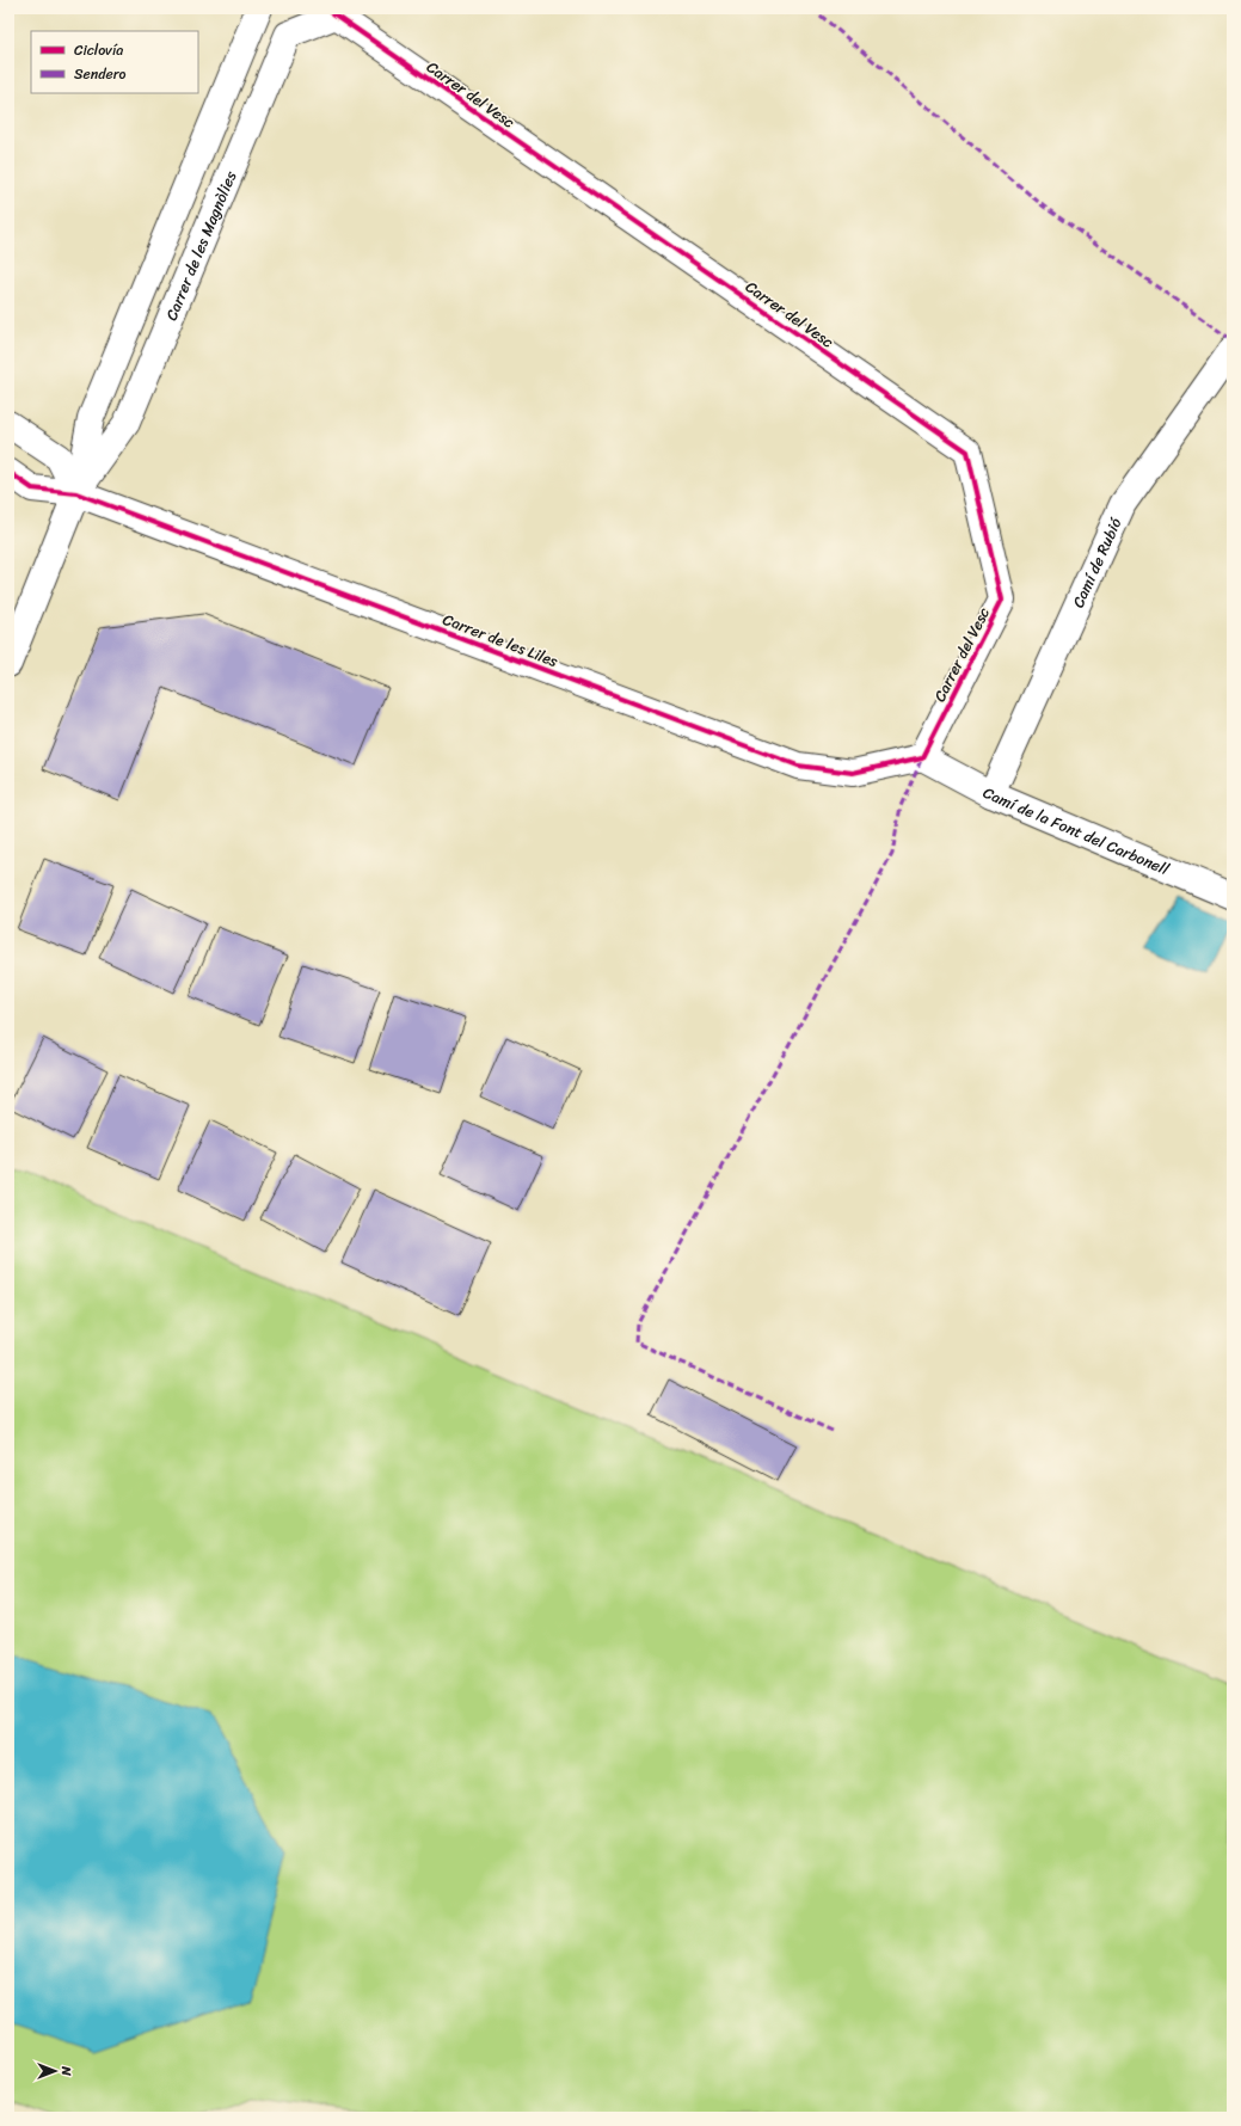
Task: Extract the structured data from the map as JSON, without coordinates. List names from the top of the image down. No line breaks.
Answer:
{"streets":{"street":["Carrer del Vesc","Carrer de les Magnòlies","Camí de Rubió","Carrer de les Liles","Camí de la Font del Carbonell"]},"crossings":[["Carrer del Vesc","Carrer de les Magnòlies"],["Carrer del Vesc","Carrer de les Liles"],["Carrer del Vesc","Camí de la Font del Carbonell"],["Carrer de les Magnòlies","Carrer de les Liles"],["Camí de Rubió","Camí de la Font del Carbonell"],["Carrer de les Liles","Camí de la Font del Carbonell"]],"legend":["Ciclovía","Sendero"],"north":"right"}
